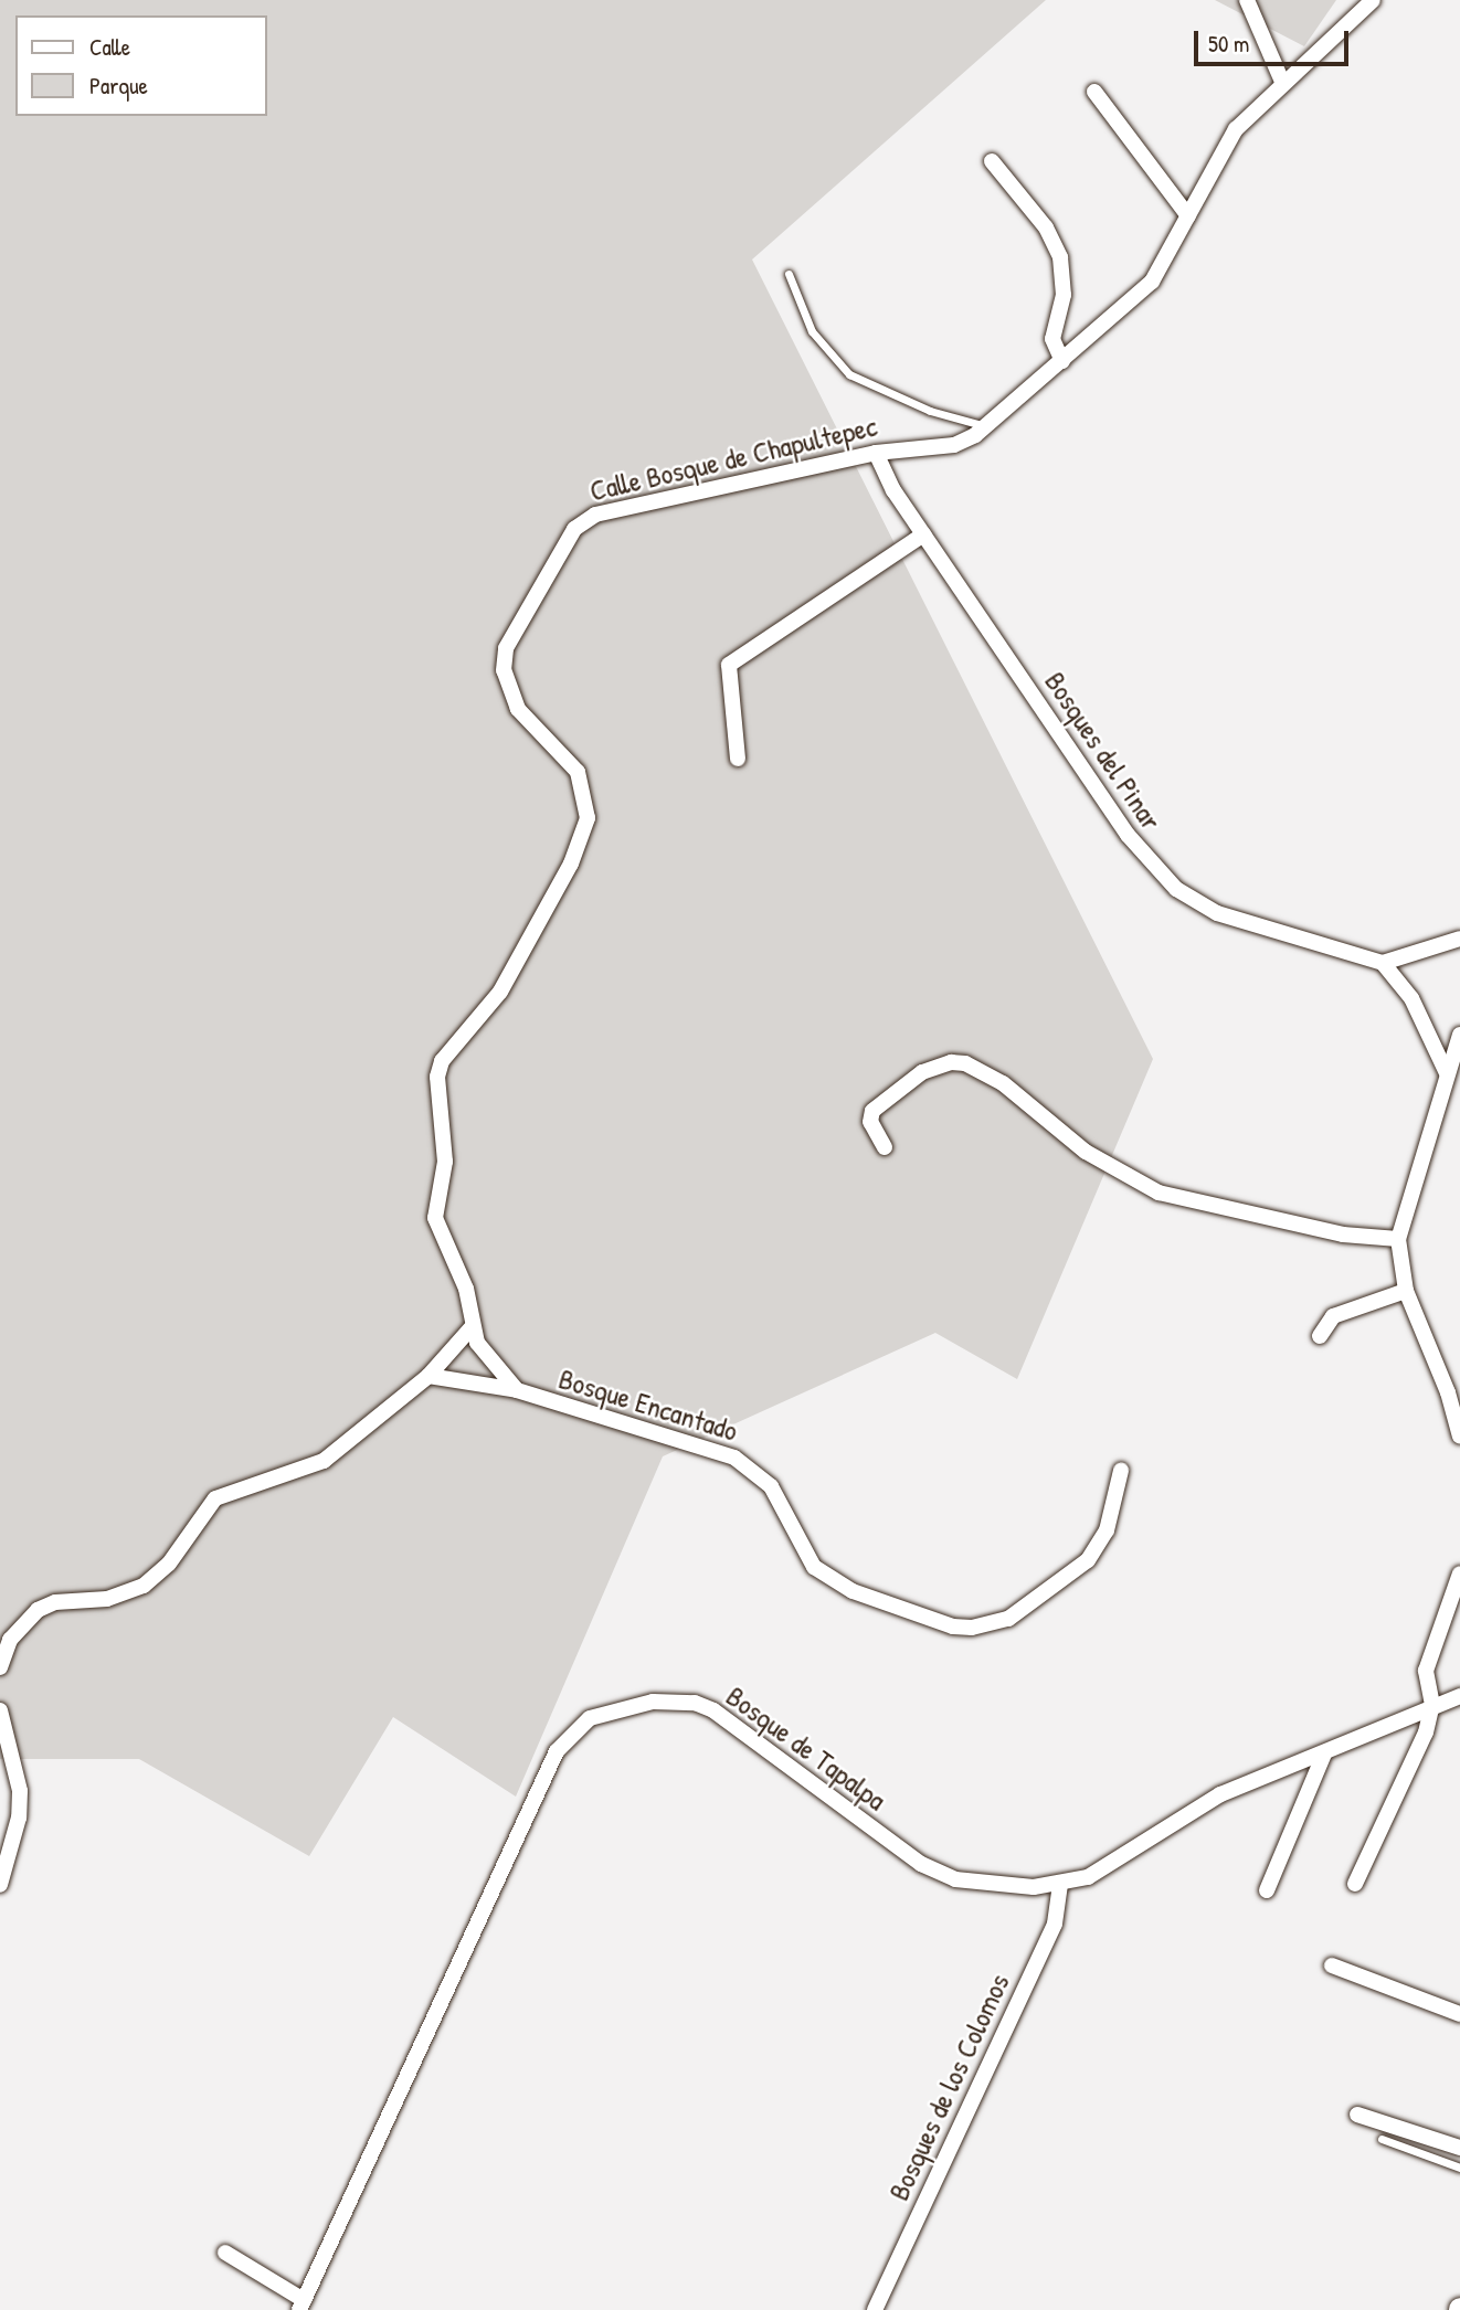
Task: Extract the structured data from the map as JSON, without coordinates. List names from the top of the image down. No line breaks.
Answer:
{"streets":{"street":["Calle Bosque de Chapultepec","Bosques del Pinar","Bosque Encantado","Bosque de Tapalpa","Bosques de los Colomos"]},"crossings":[["Calle Bosque de Chapultepec","Bosques del Pinar"],["Calle Bosque de Chapultepec","Bosque Encantado"],["Bosque de Tapalpa","Bosques de los Colomos"]],"legend":["Calle","Parque"],"scale_bar":"50 m"}
